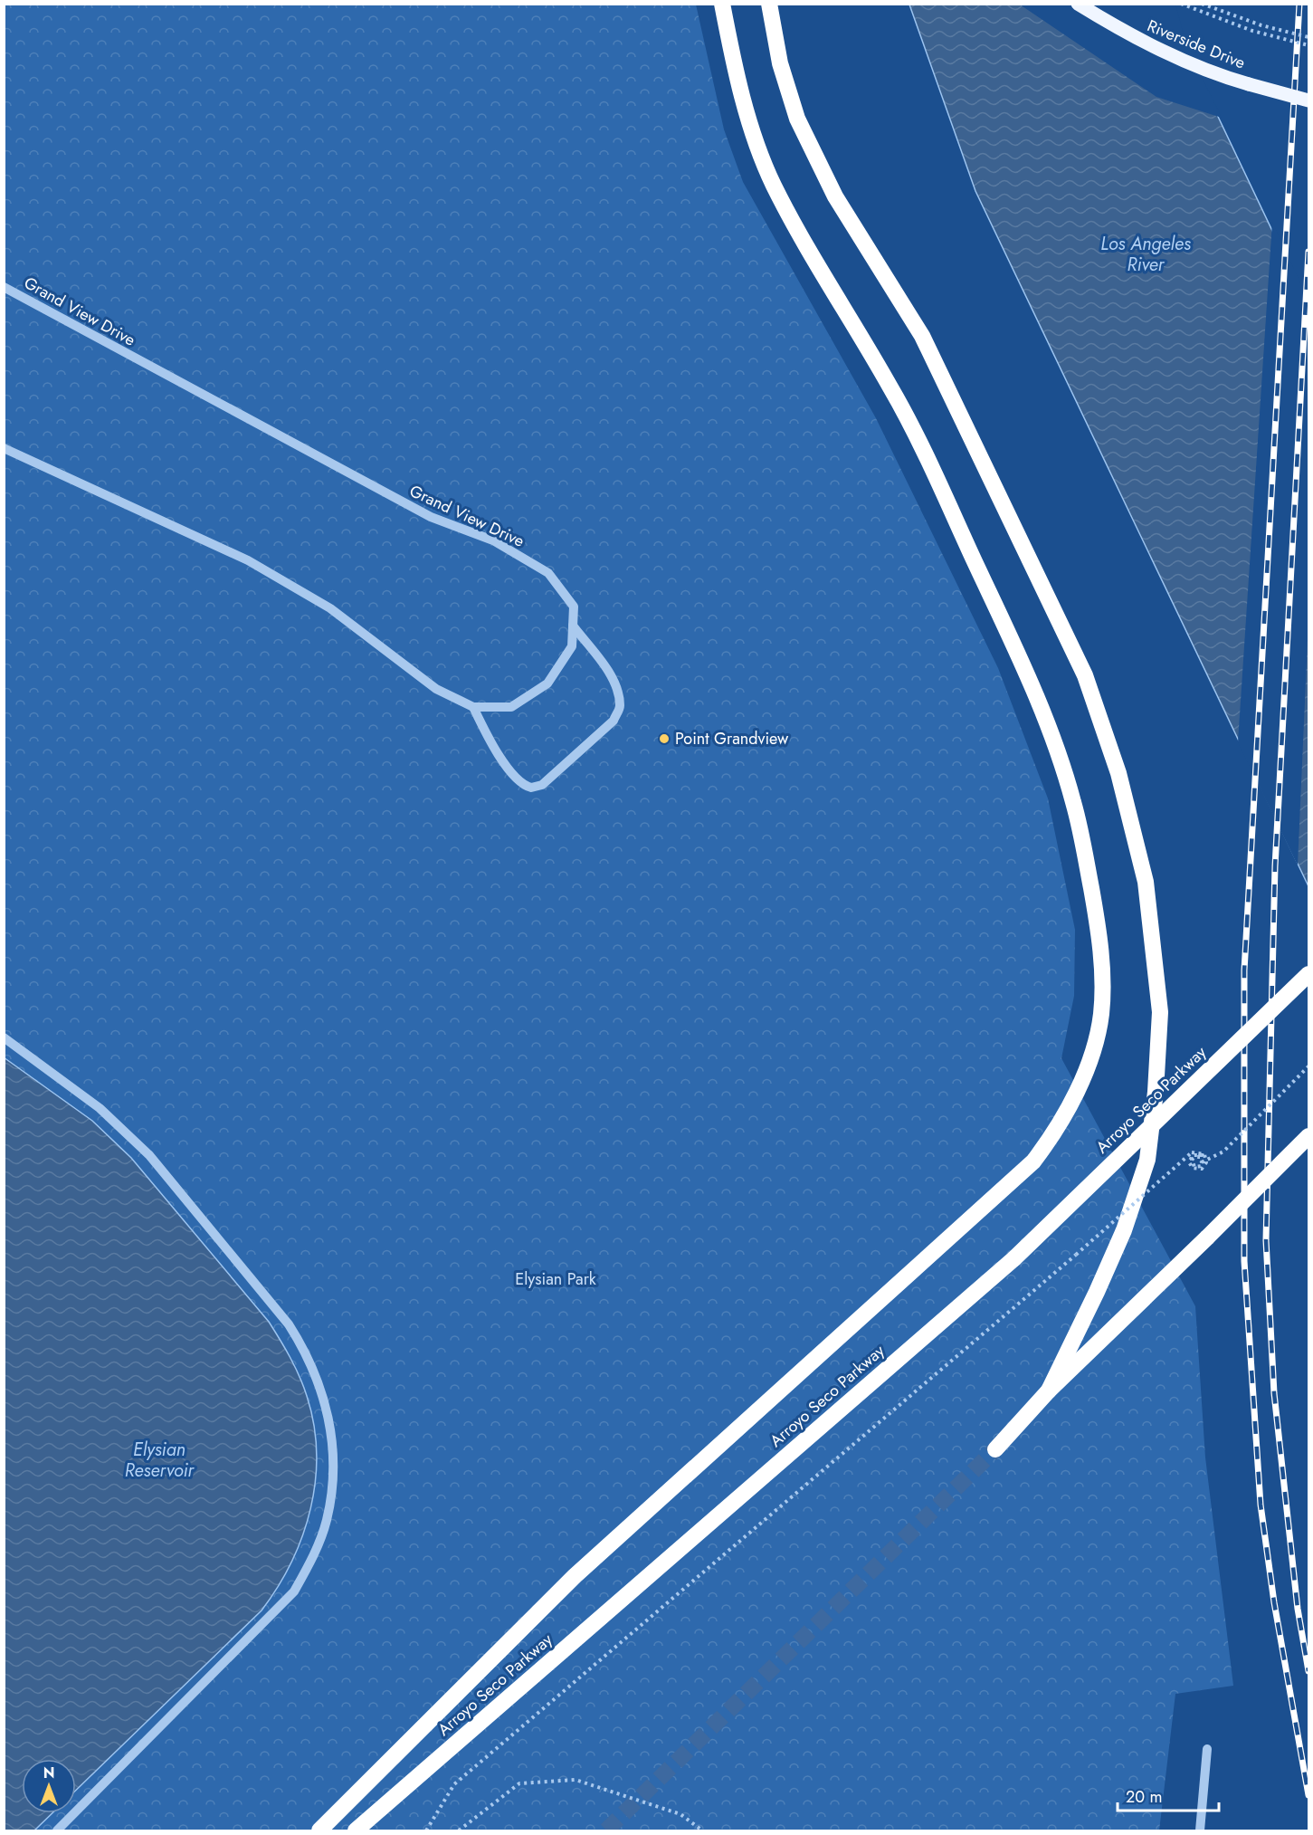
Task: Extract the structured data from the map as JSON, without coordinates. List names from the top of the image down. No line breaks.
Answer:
{"streets":{"highway":["Arroyo Seco Parkway"],"main road":["Riverside Drive"],"street":["Grand View Drive"]},"water":["Los Angeles River","Elysian Reservoir"],"parks":["Elysian Park"],"places":["Point Grandview"],"scale_bar":"20 m","north":"top"}
